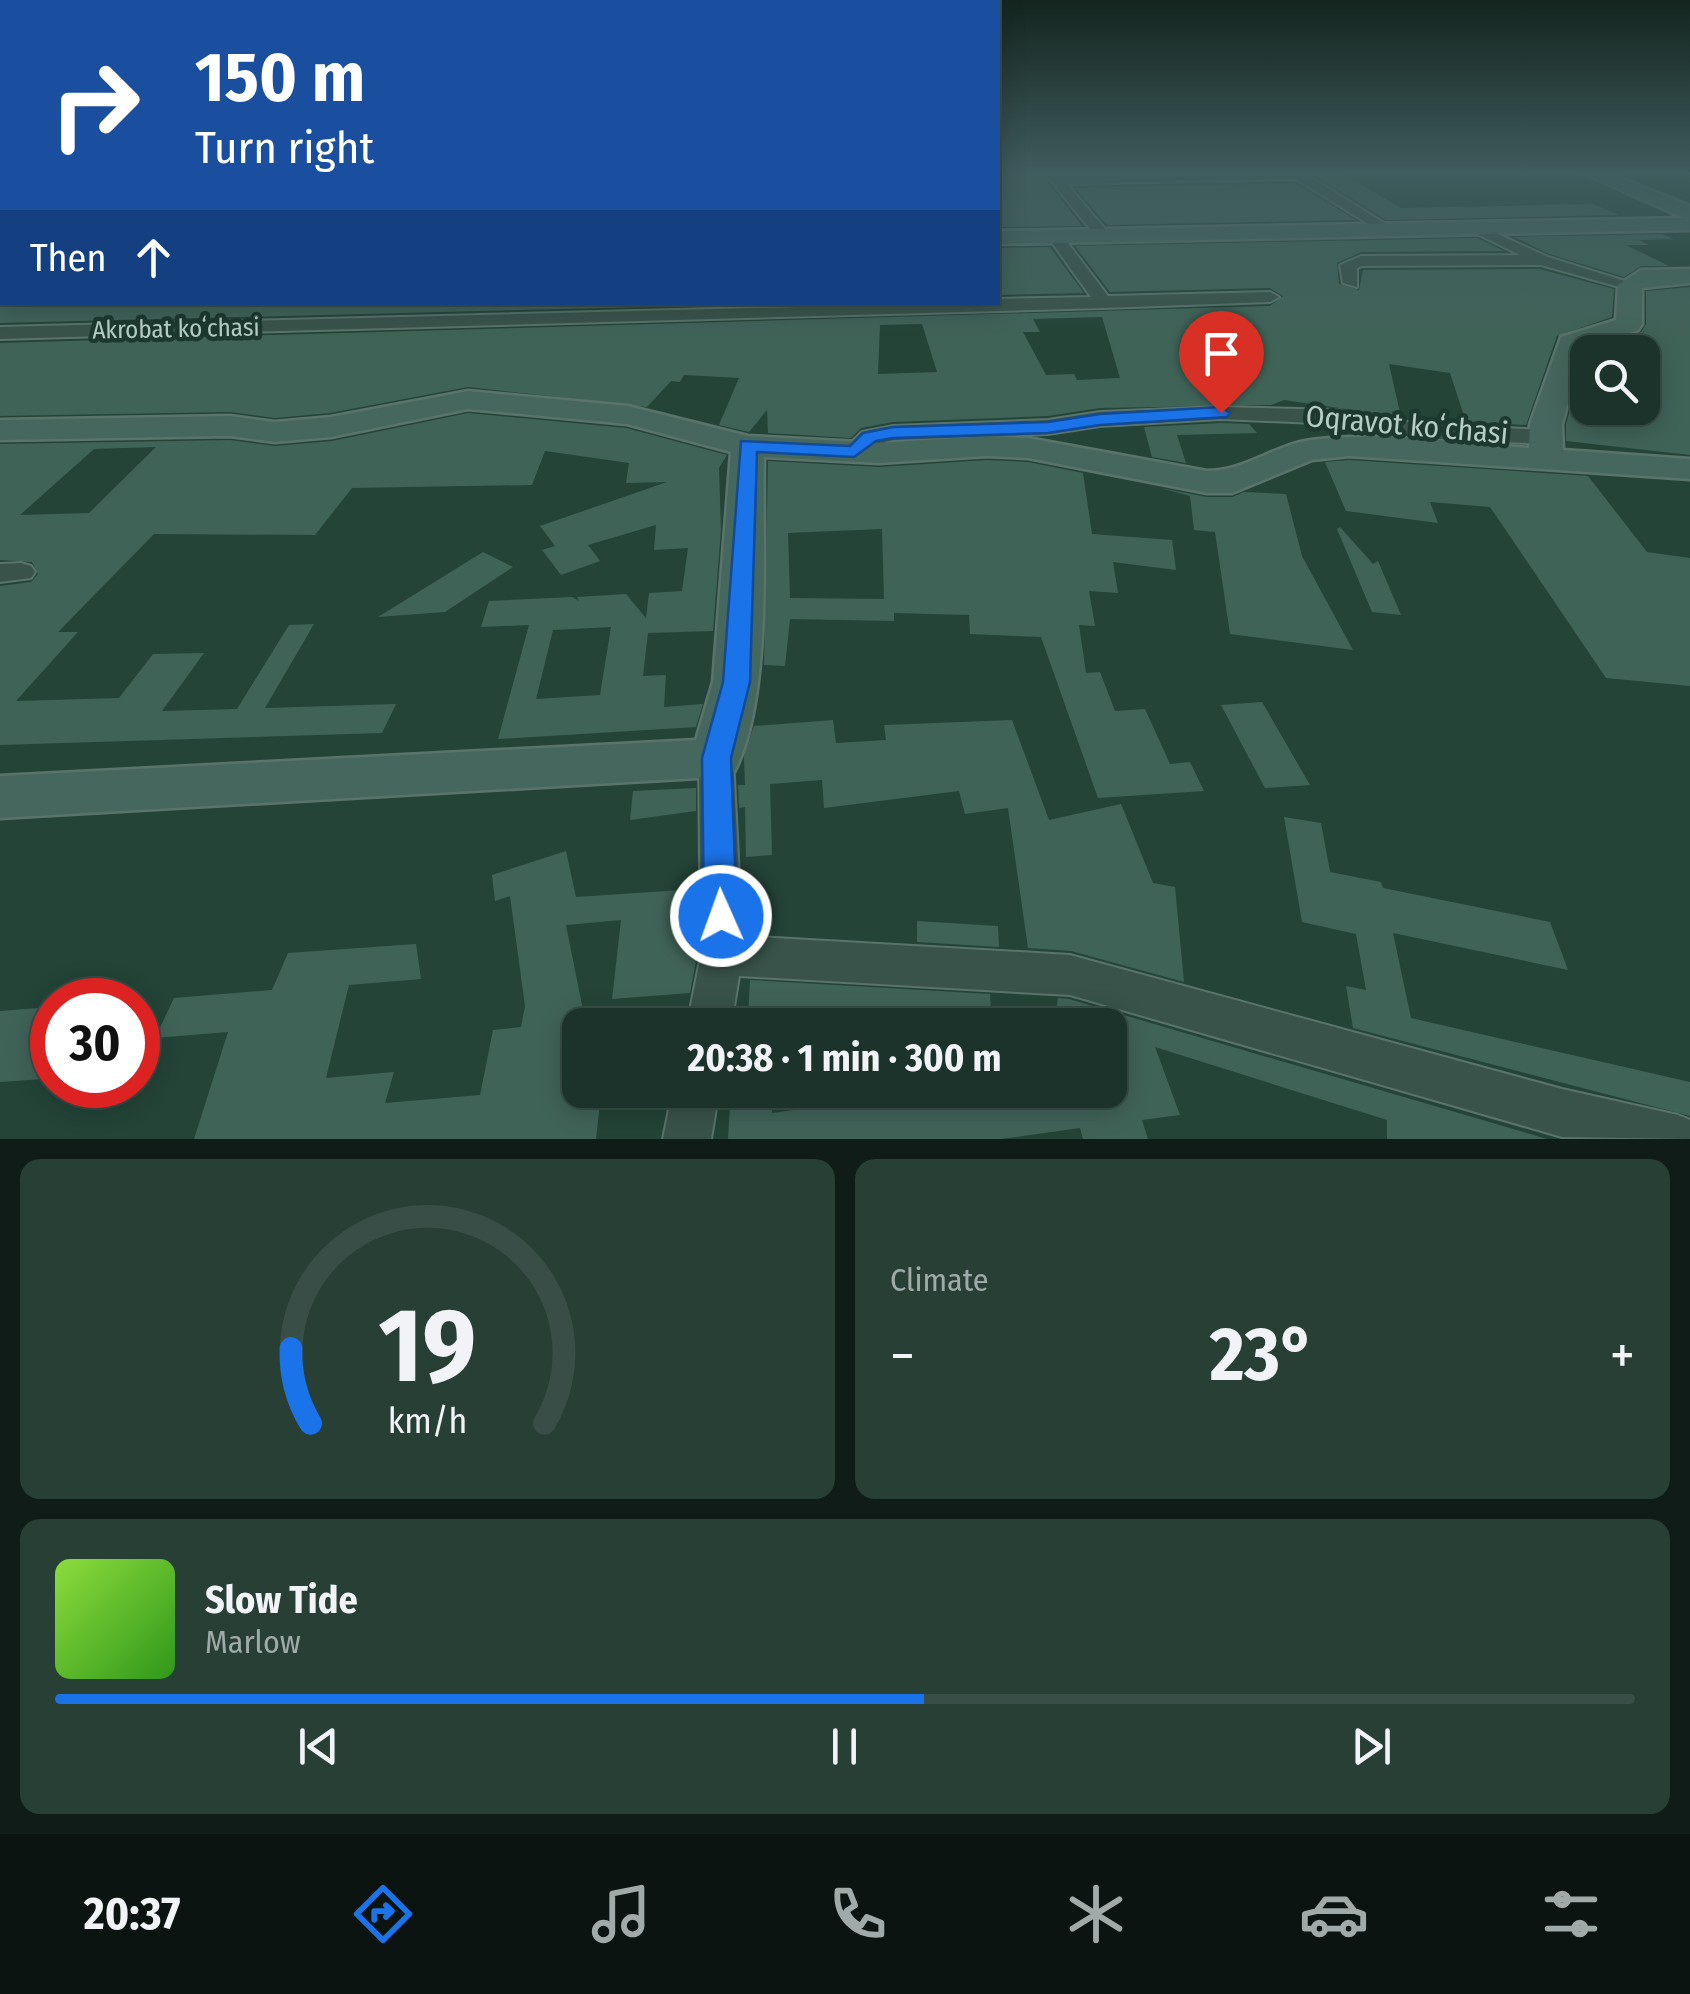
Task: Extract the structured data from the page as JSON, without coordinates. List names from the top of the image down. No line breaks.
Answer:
{"streets":{"street":["Akrobat koʻchasi","Oqravot koʻchasi"]},"page":{"turn":["150 m","Turn right"],"then":"Then","limit":"30","trip":"20:38 · 1 min · 300 m","tile":"Climate","heat":["−","23°","+"],"song":["Slow Tide","Marlow"],"tabs":"20:37","gauge":["19","km/h"]}}
